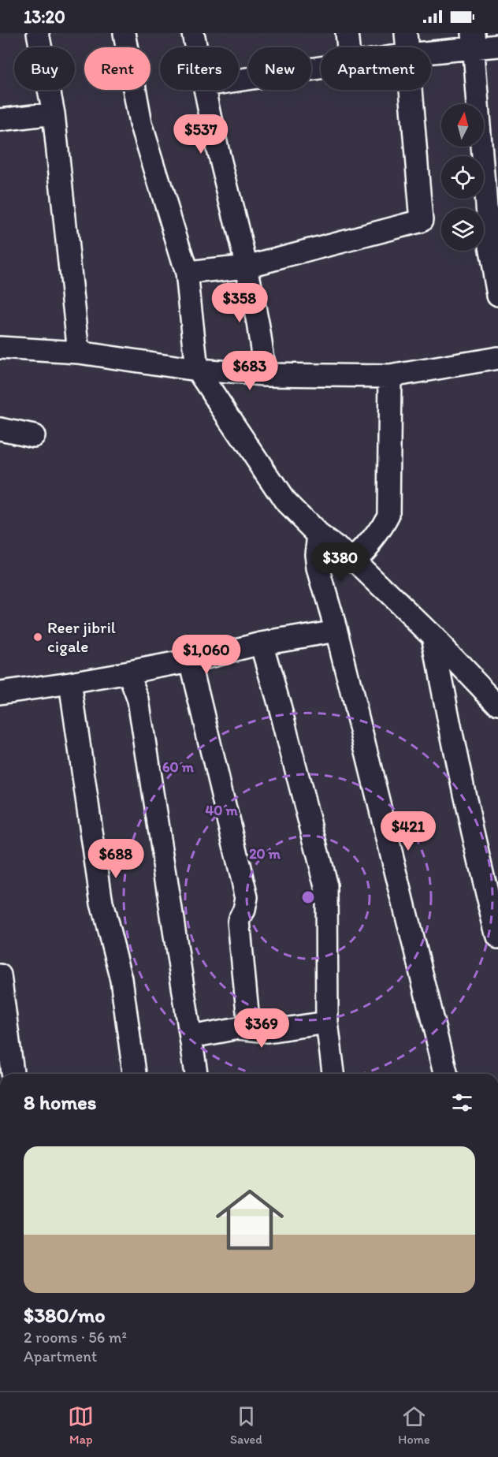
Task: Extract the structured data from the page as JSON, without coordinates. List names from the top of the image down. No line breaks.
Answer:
{"places":["Reer jibril cigale"],"north":"top","page":{"status":"13:20","chip":["Buy","Rent","Filters","New","Apartment"],"price":["$537","$358","$683","$380","$1,060","$421","$688","$369"],"heading":"8 homes","list":[{"name":"$380/mo","note":"2 rooms · 56 m² · Apartment"}],"tabs":["Map","Saved","Home"]},"rings":["60 m","40 m","20 m"]}
